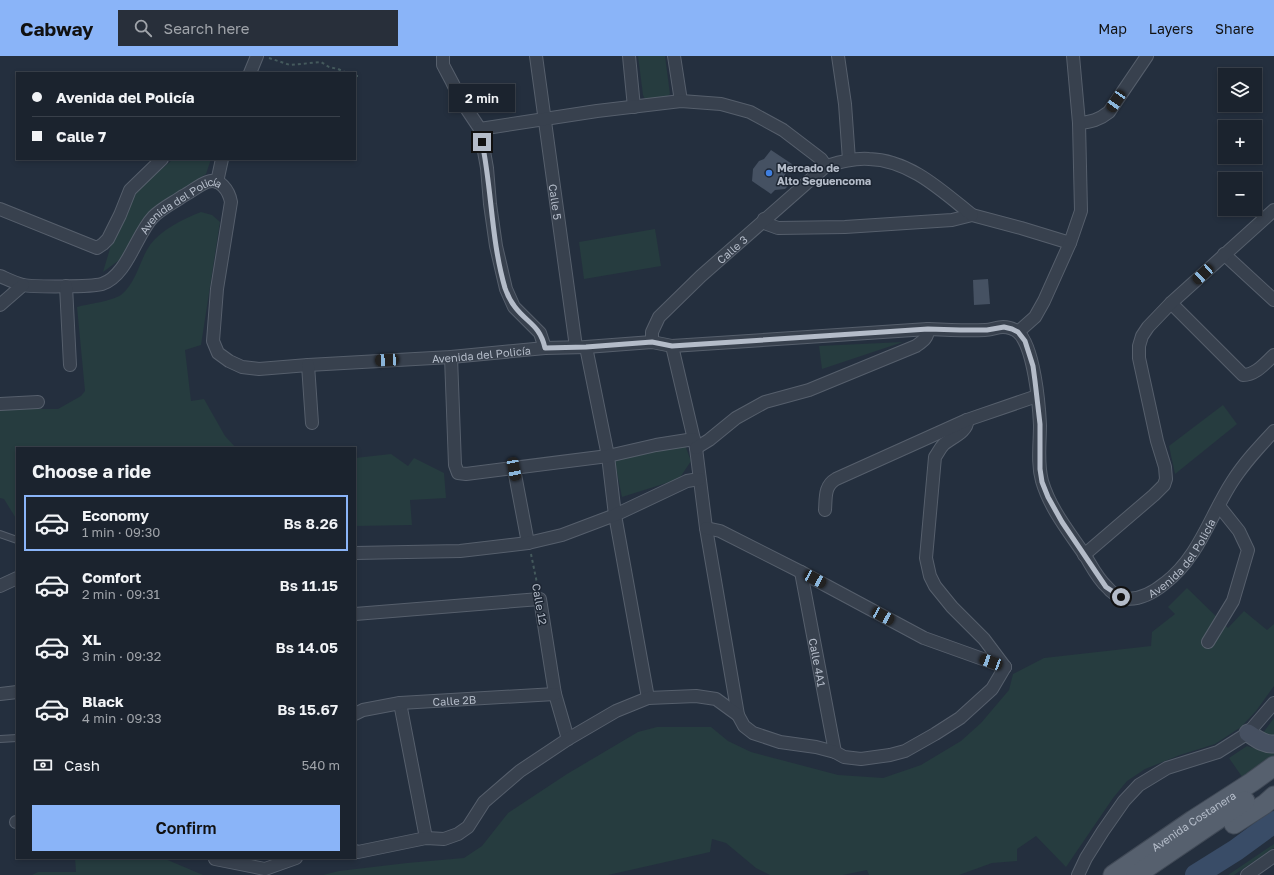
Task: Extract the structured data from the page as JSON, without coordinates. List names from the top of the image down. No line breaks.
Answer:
{"streets":{"main road":["Avenida Costanera"],"street":["Calle 5","Avenida del Policía","Calle 3","Calle 12","Calle 4A1","Calle 2B"]},"crossings":[["Calle 5","Avenida del Policía"],["Avenida del Policía","Calle 3"],["Calle 12","Calle 2B"]],"places":["Mercado de Alto Seguencoma"],"page":{"header":"Cabway","search":"Search here","nav":["Map","Layers","Share"],"map_buttons":["+","−"],"banner":["Avenida del Policía","Calle 7"],"bubble":"2 min","heading":"Choose a ride","list":[{"name":"Economy","note":"1 min · 09:30","value":"Bs 8.26"},{"name":"Comfort","note":"2 min · 09:31","value":"Bs 11.15"},{"name":"XL","note":"3 min · 09:32","value":"Bs 14.05"},{"name":"Black","note":"4 min · 09:33","value":"Bs 15.67"}],"pay":["Cash","540 m"],"buttons":"Confirm"}}
